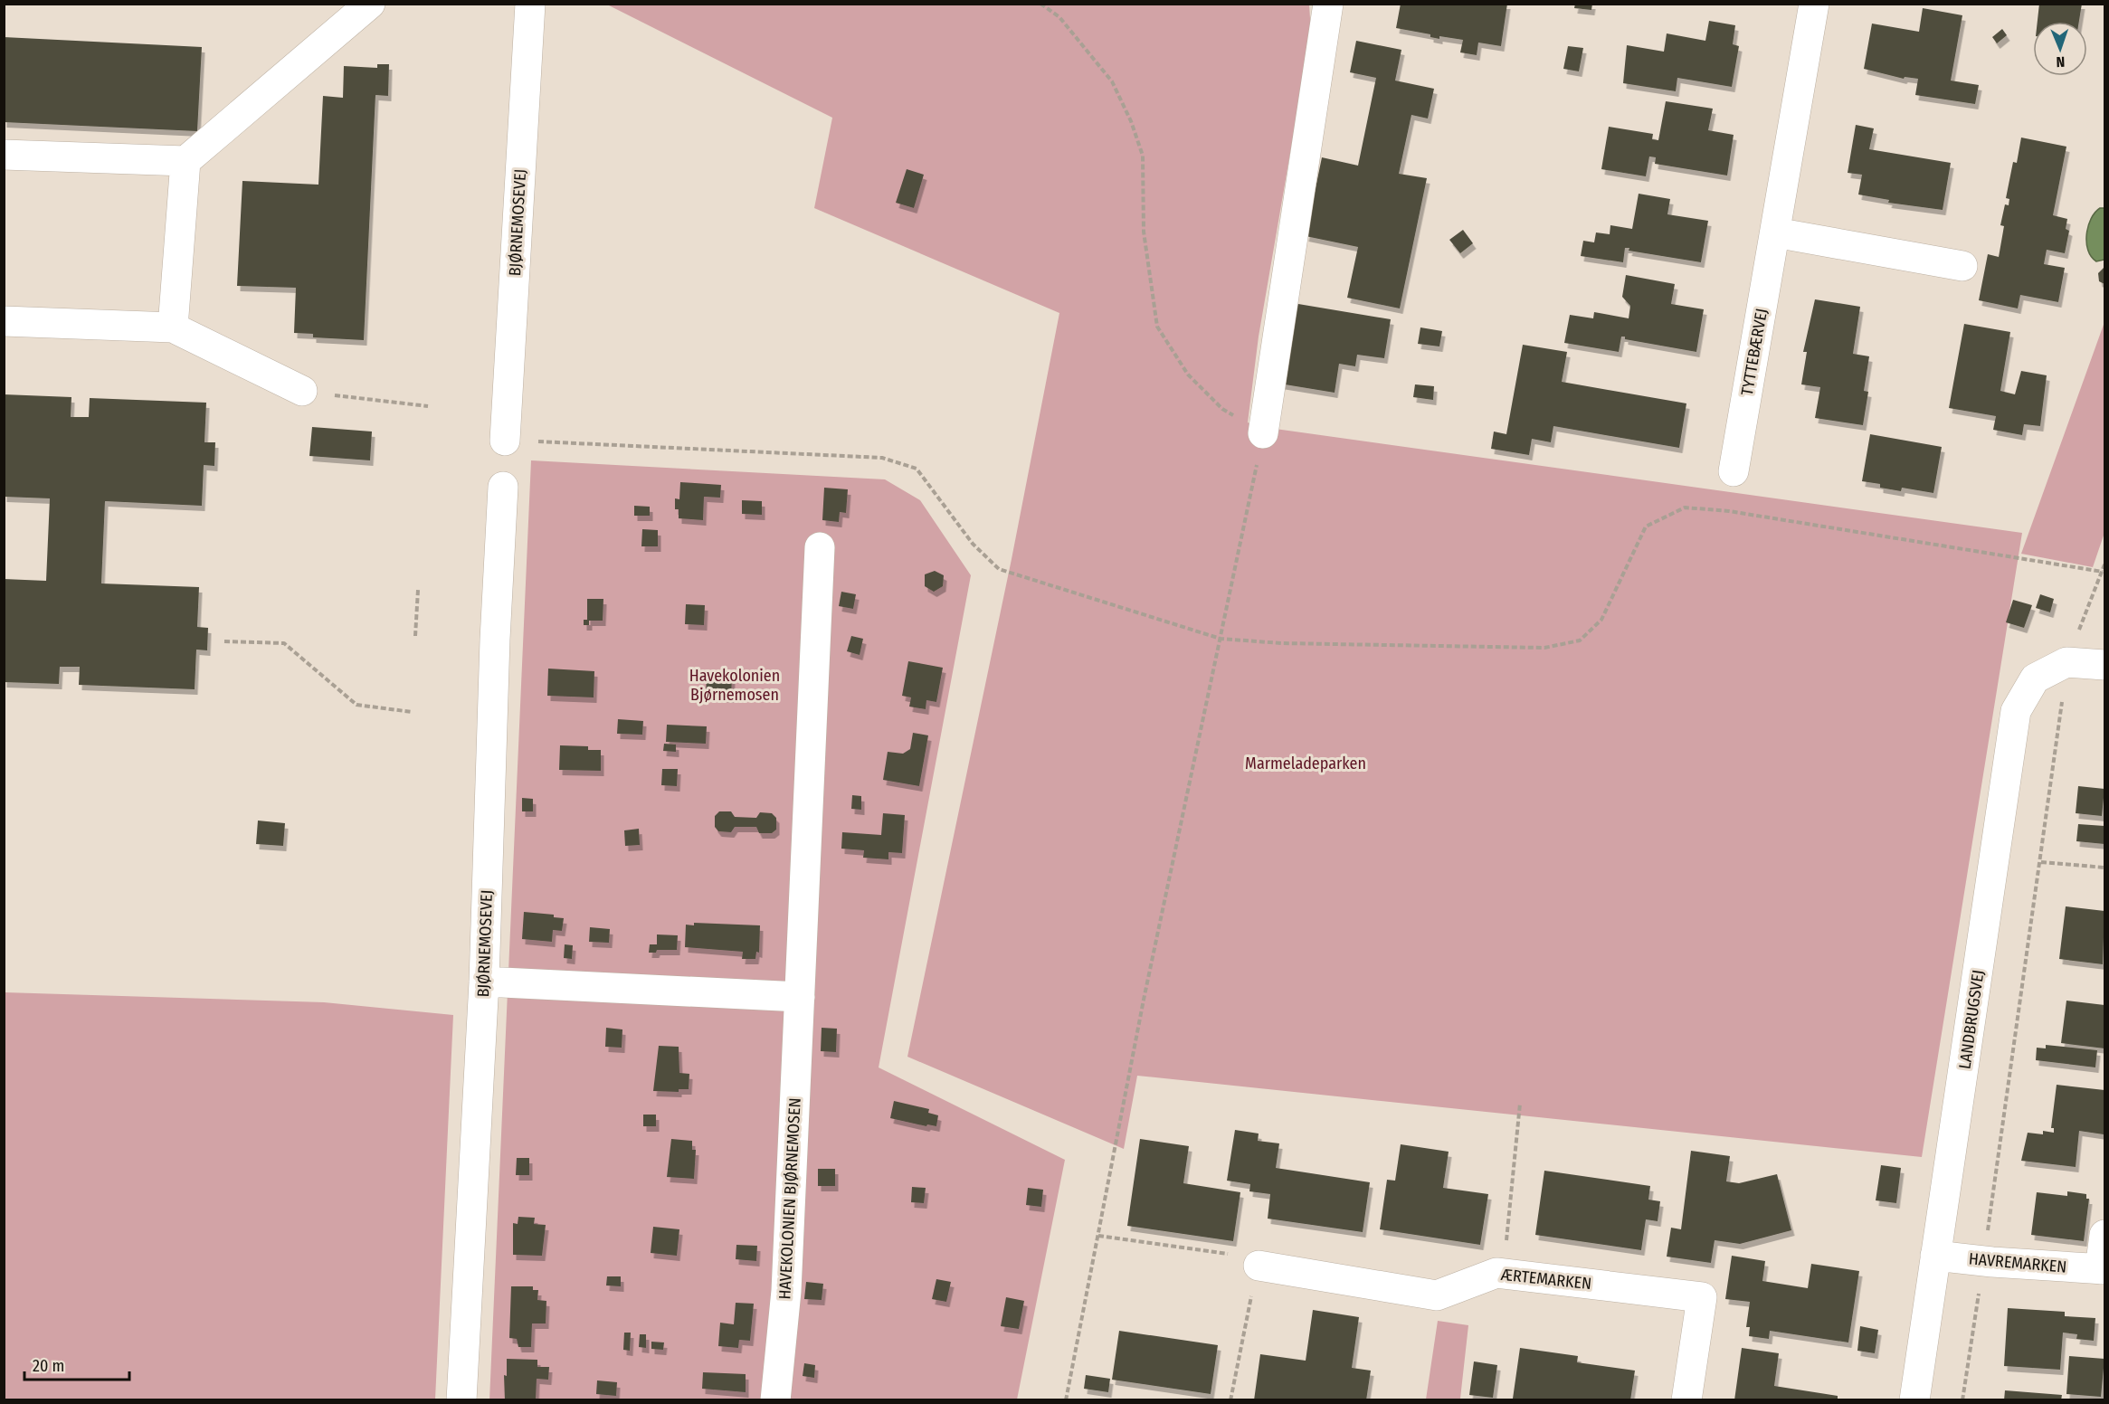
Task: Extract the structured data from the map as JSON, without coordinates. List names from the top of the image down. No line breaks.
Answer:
{"streets":{"street":["BJØRNEMOSEVEJ","TYTTEBÆRVEJ","LANDBRUGSVEJ","HAVEKOLONIEN BJØRNEMOSEN","HAVREMARKEN","ÆRTEMARKEN"]},"crossings":[["LANDBRUGSVEJ","HAVREMARKEN"]],"parks":["Havekolonien Bjørnemosen","Marmeladeparken"],"scale_bar":"20 m","north":"bottom"}
